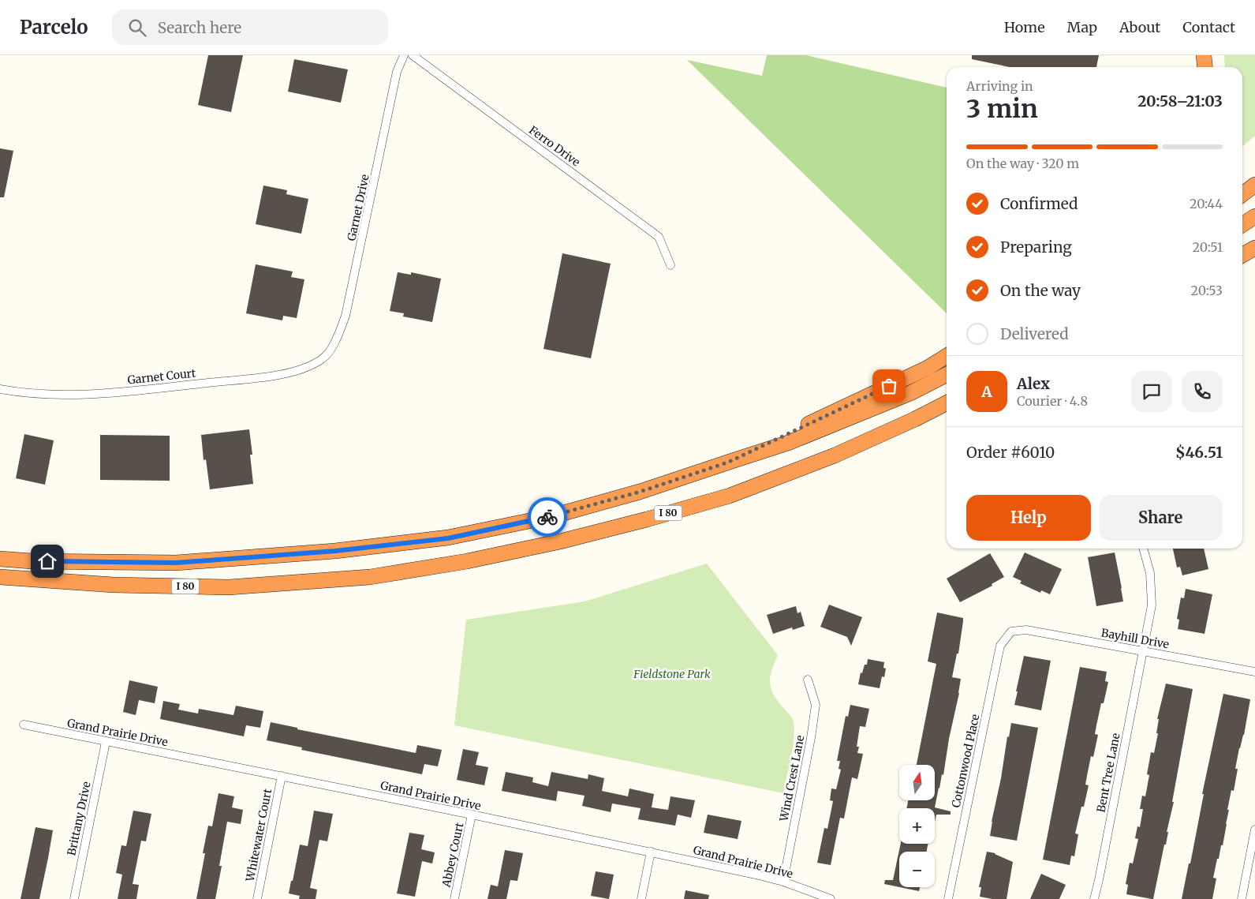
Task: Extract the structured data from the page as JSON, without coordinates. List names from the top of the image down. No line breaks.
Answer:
{"streets":{"highway":["I 80"],"street":["Ferro Drive","Garnet Drive","Garnet Court","Bayhill Drive","Grand Prairie Drive","Cottonwood Place","Bent Tree Lane","Wind Crest Lane","Brittany Drive","Whitewater Court","Abbey Court"]},"crossings":[["Garnet Drive","Garnet Court"],["Bayhill Drive","Cottonwood Place"],["Bayhill Drive","Bent Tree Lane"],["Grand Prairie Drive","Wind Crest Lane"],["Grand Prairie Drive","Brittany Drive"],["Grand Prairie Drive","Whitewater Court"],["Grand Prairie Drive","Abbey Court"]],"parks":["Fieldstone Park"],"north":"top","page":{"header":"Parcelo","search":"Search here","nav":["Home","Map","About","Contact"],"heading":["3 min","Arriving in","20:58–21:03"],"panel":["Alex","Courier · 4.8","Order #6010","$46.51"],"bar":"On the way · 320 m","list":[["Confirmed","20:44"],["Preparing","20:51"],["On the way","20:53"],"Delivered"],"round":"A","buttons":["Help","Share"],"map_buttons":["+","−"]}}
